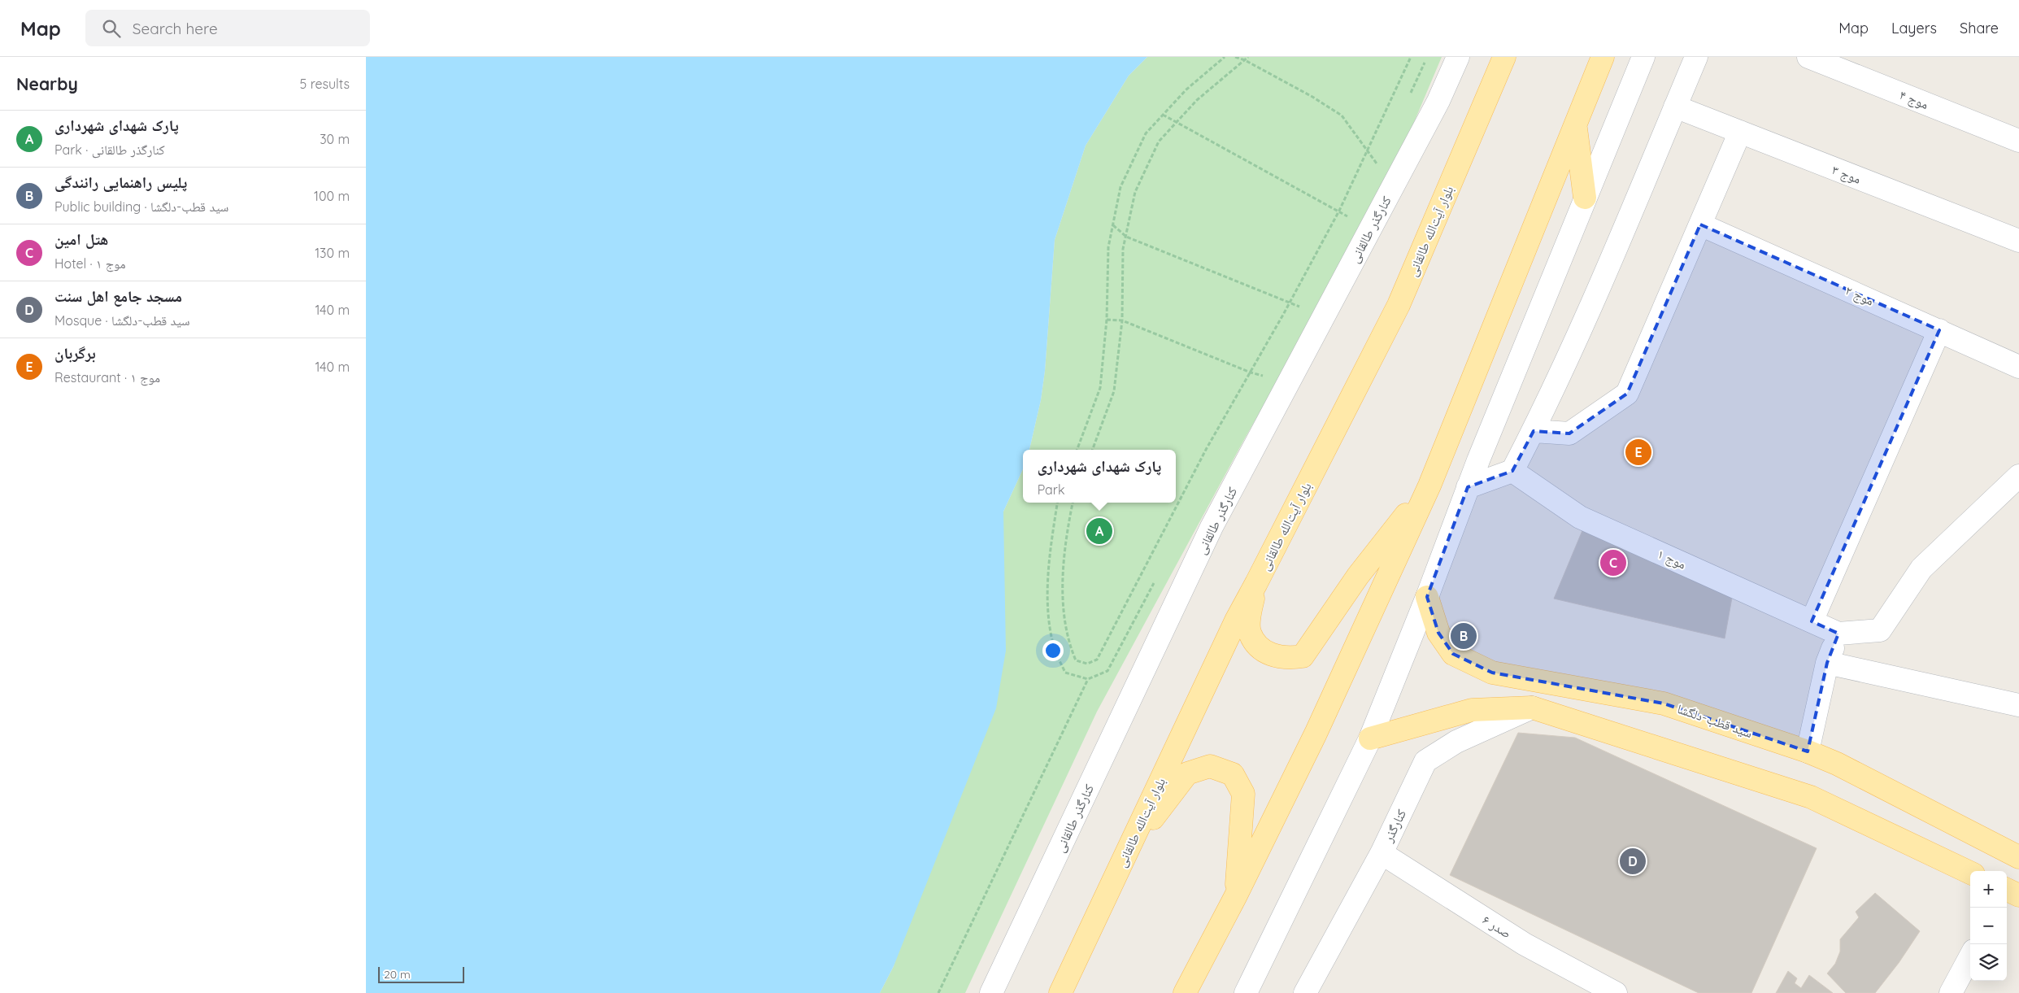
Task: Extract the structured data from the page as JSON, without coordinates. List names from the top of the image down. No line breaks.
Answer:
{"streets":{"main road":["بلوار آیت‌الله طالقانی","سید قطب-دلگشا"],"street":["موج ۴","موج ۳","کنارگذر طالقانی","موج ۲","موج ۱","کنارگذر","صدر ۶"]},"crossings":[["کنارگذر","صدر ۶"]],"scale_bar":"20 m","page":{"header":"Map","search":"Search here","nav":["Map","Layers","Share"],"heading":["Nearby","5 results"],"list":[{"mark":"A","name":"پارک شهدای شهرداری","note":"Park · کنارگذر طالقانی","value":"30 m"},{"mark":"B","name":"پلیس راهنمایی رانندگی","note":"Public building · سید قطب-دلگشا","value":"100 m"},{"mark":"C","name":"هتل امین","note":"Hotel · موج ۱","value":"130 m"},{"mark":"D","name":"مسجد جامع اهل سنت","note":"Mosque · سید قطب-دلگشا","value":"140 m"},{"mark":"E","name":"برگربان","note":"Restaurant · موج ۱","value":"140 m"}],"pins":["E","A","C","B","D"],"popup":["پارک شهدای شهرداری","Park"],"map_buttons":["+","−"],"scale":"20 m"}}
